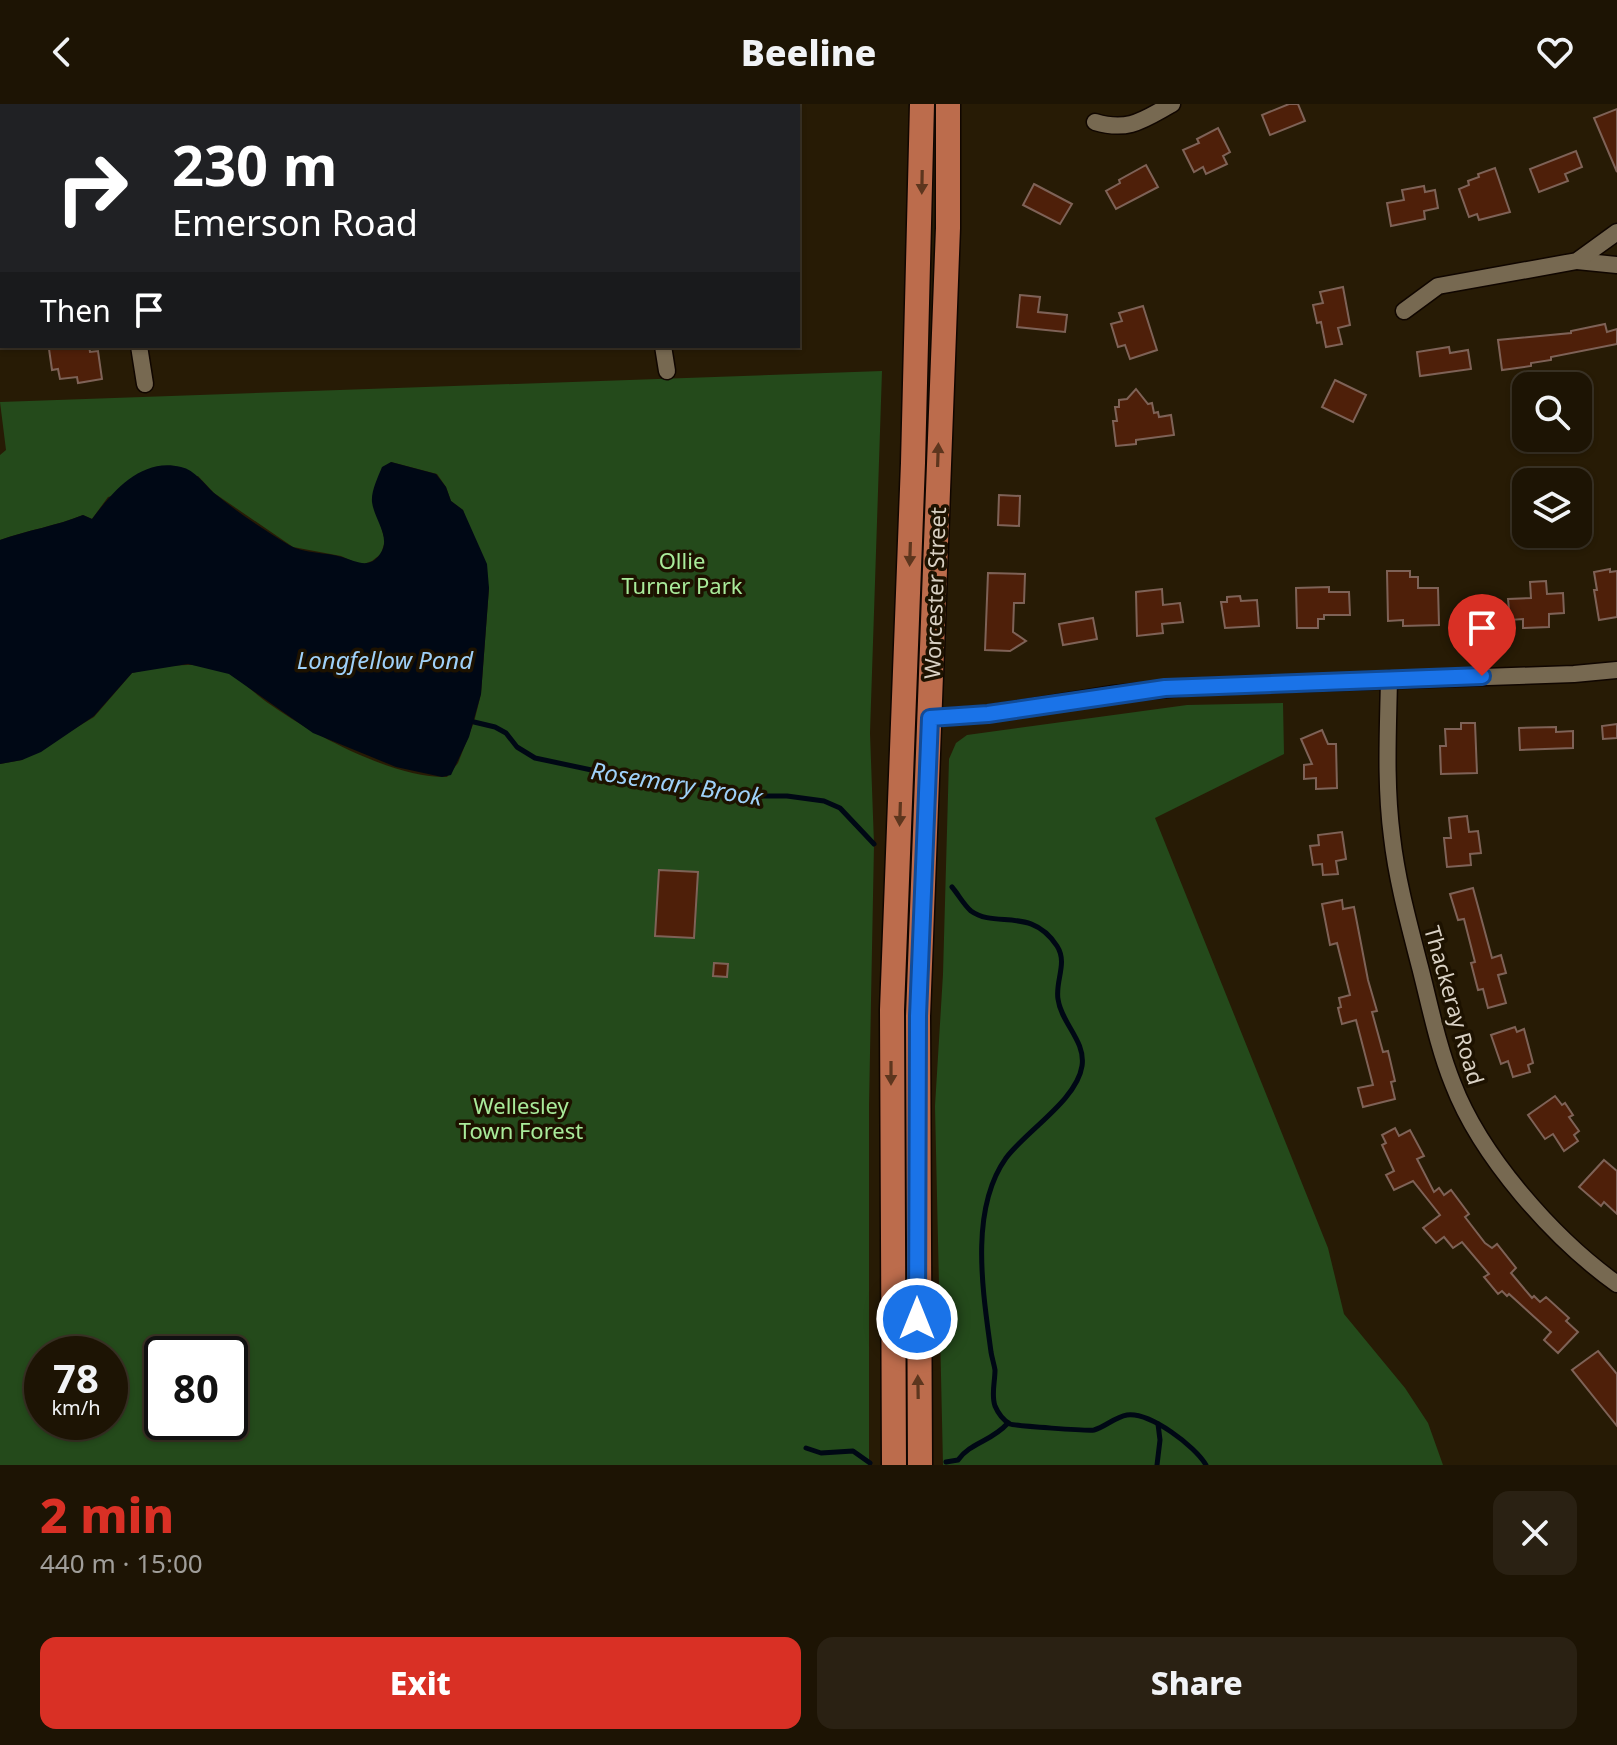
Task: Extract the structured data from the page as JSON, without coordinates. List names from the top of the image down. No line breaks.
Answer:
{"streets":{"highway":["Worcester Street"],"street":["Thackeray Road"]},"water":["Longfellow Pond","Rosemary Brook"],"parks":["Ollie Turner Park","Wellesley Town Forest"],"page":{"header":"Beeline","turn":["230 m","Emerson Road"],"then":"Then","speed":"78 km/h","limit":"80","heading":["2 min","440 m · 15:00"],"buttons":["Exit","Share"]}}
